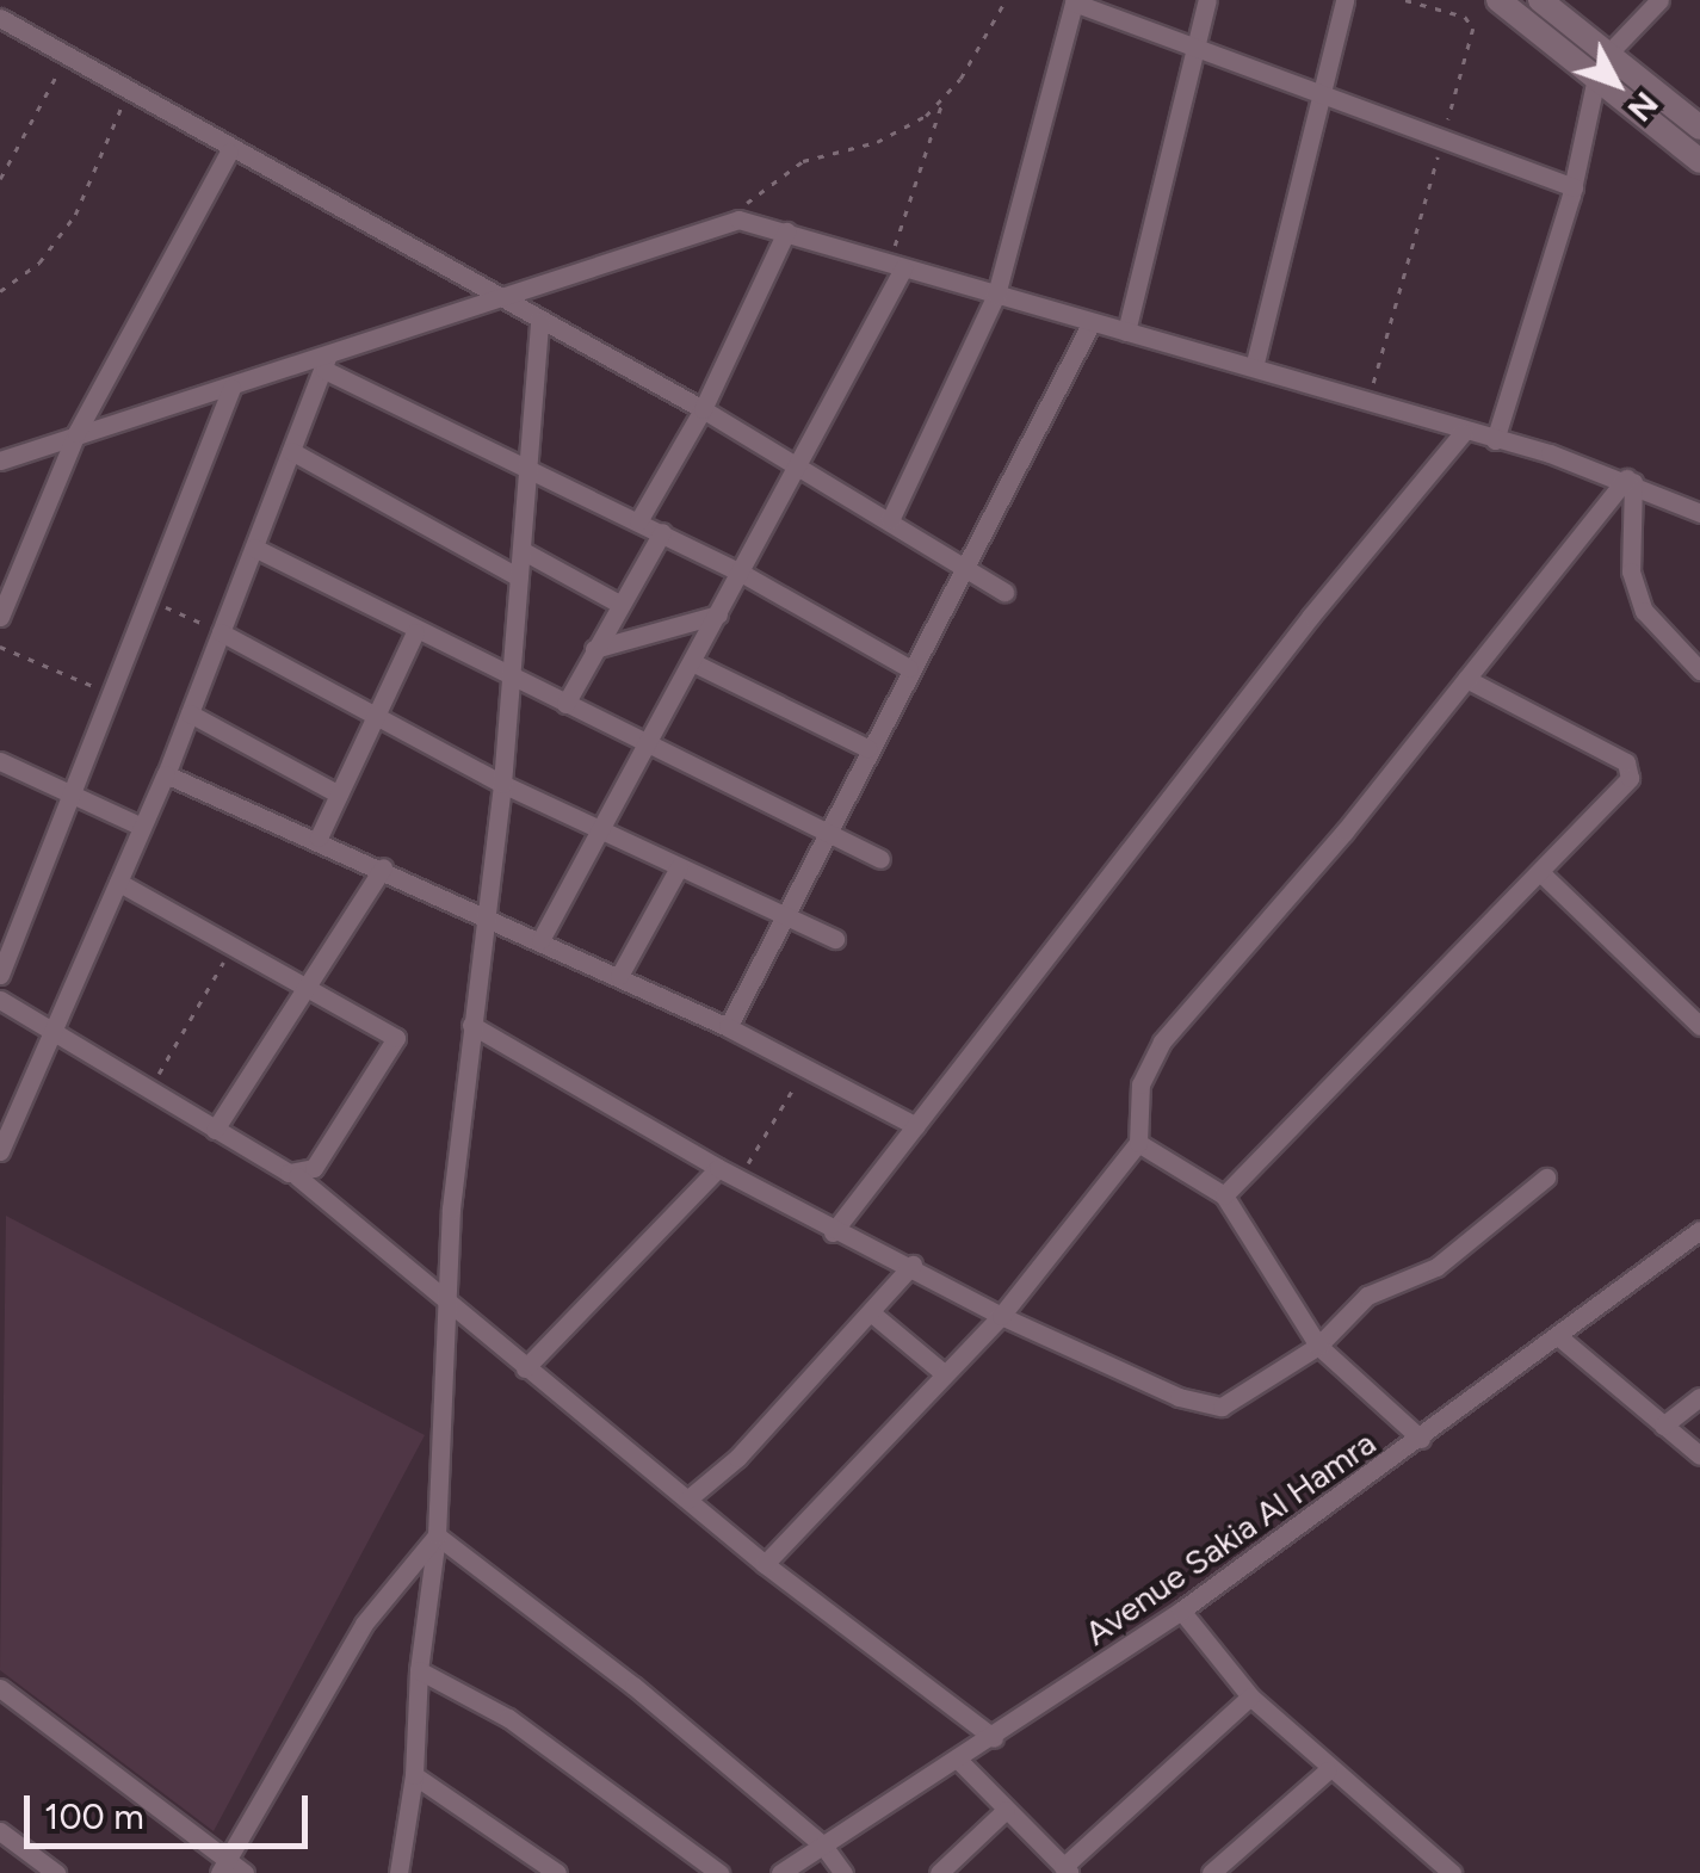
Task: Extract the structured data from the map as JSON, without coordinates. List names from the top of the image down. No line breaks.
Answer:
{"streets":{"street":["Avenue Sakia Al Hamra"]},"scale_bar":"100 m","north":"bottom right"}
